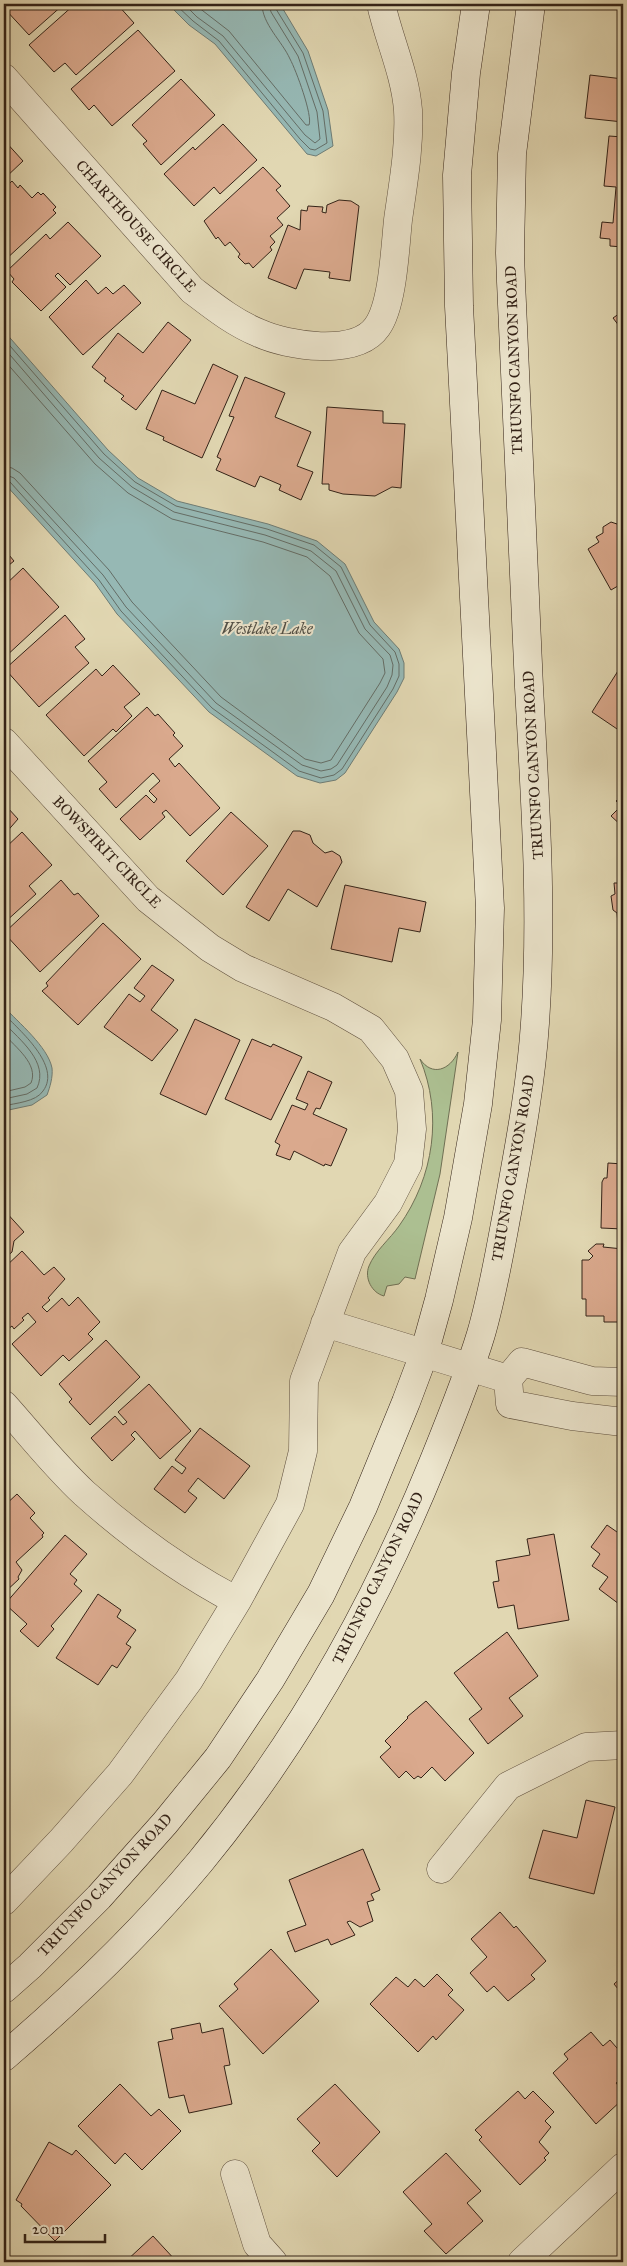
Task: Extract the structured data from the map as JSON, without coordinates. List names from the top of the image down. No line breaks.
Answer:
{"streets":{"street":["CHARTHOUSE CIRCLE","TRIUNFO CANYON ROAD","BOWSPIRIT CIRCLE"]},"water":["Westlake Lake"],"scale_bar":"20 m"}
